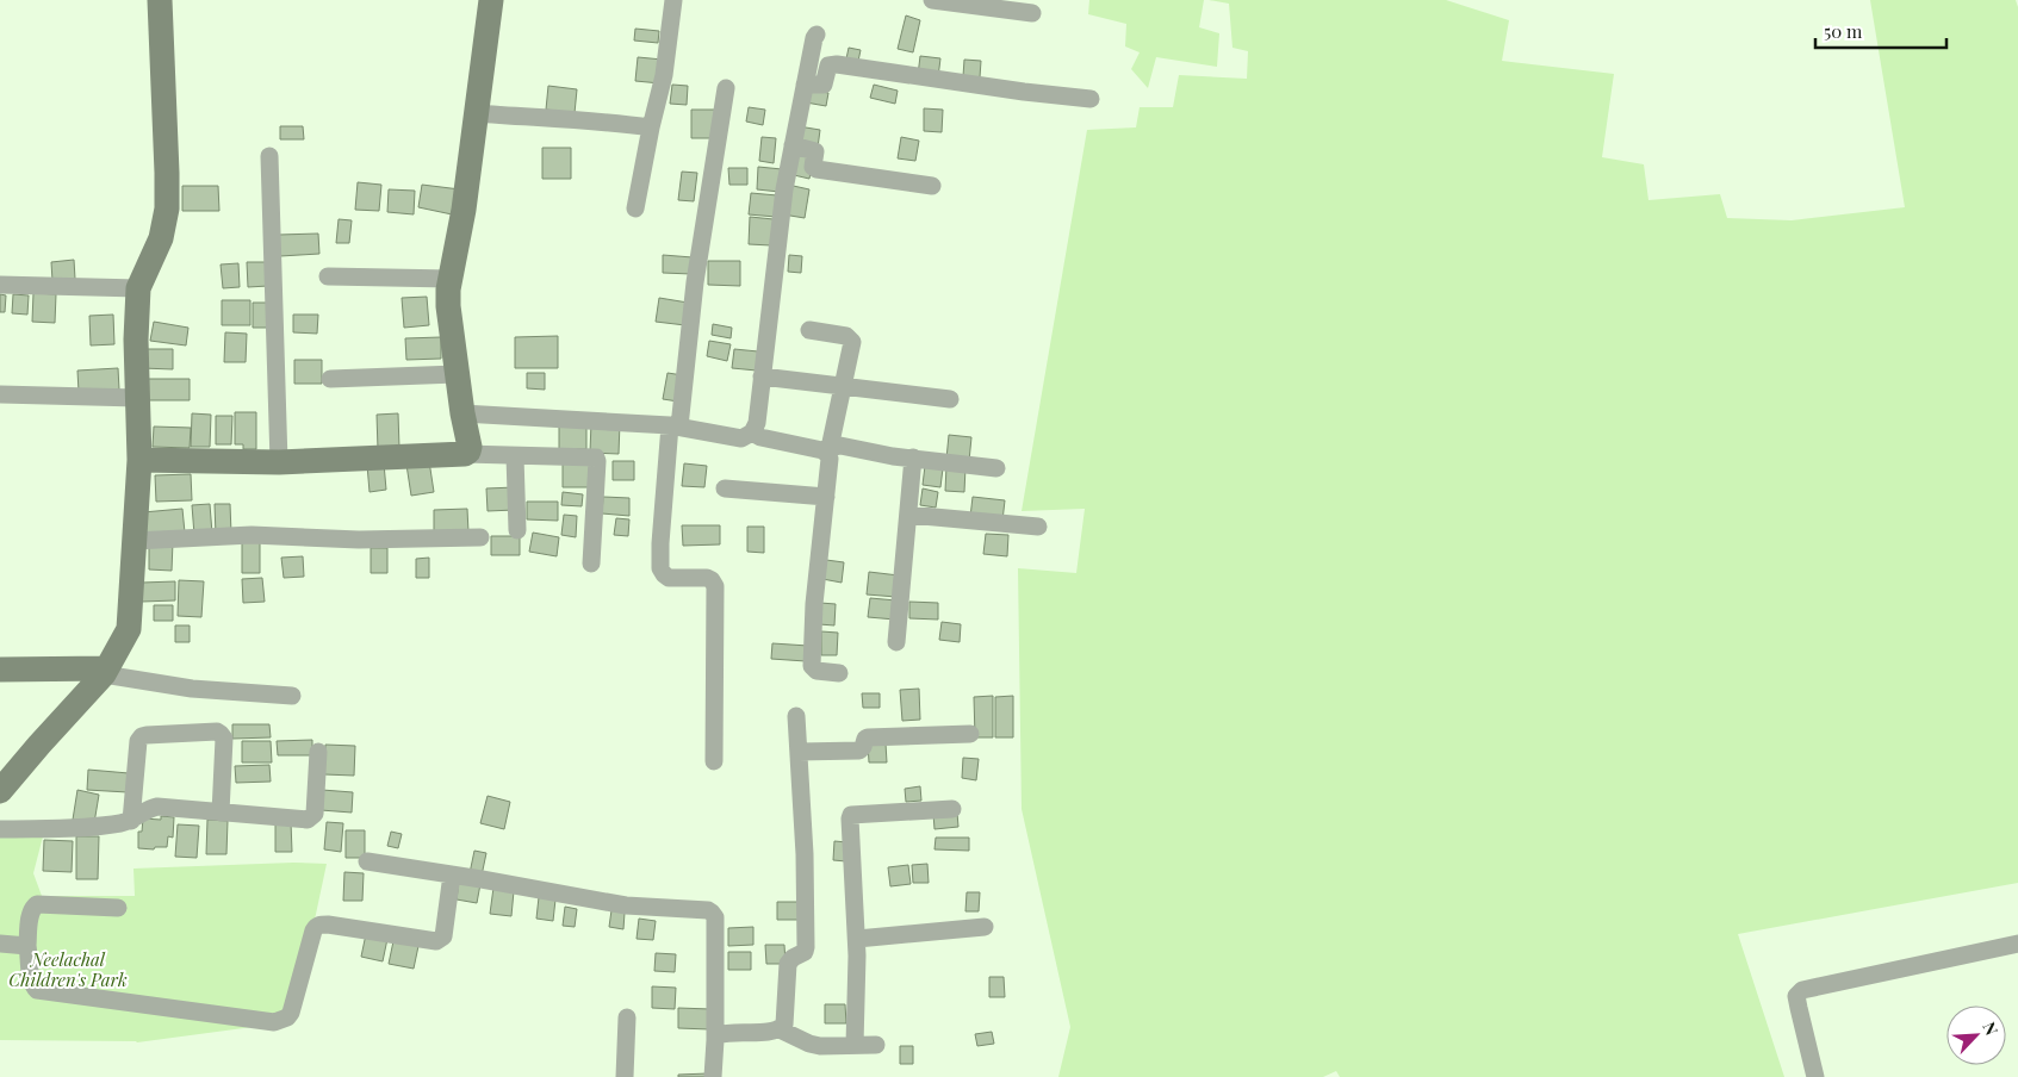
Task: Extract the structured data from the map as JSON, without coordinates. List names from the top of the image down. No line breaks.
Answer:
{"parks":["Neelachal Children's Park"],"scale_bar":"50 m","north":"top right"}
